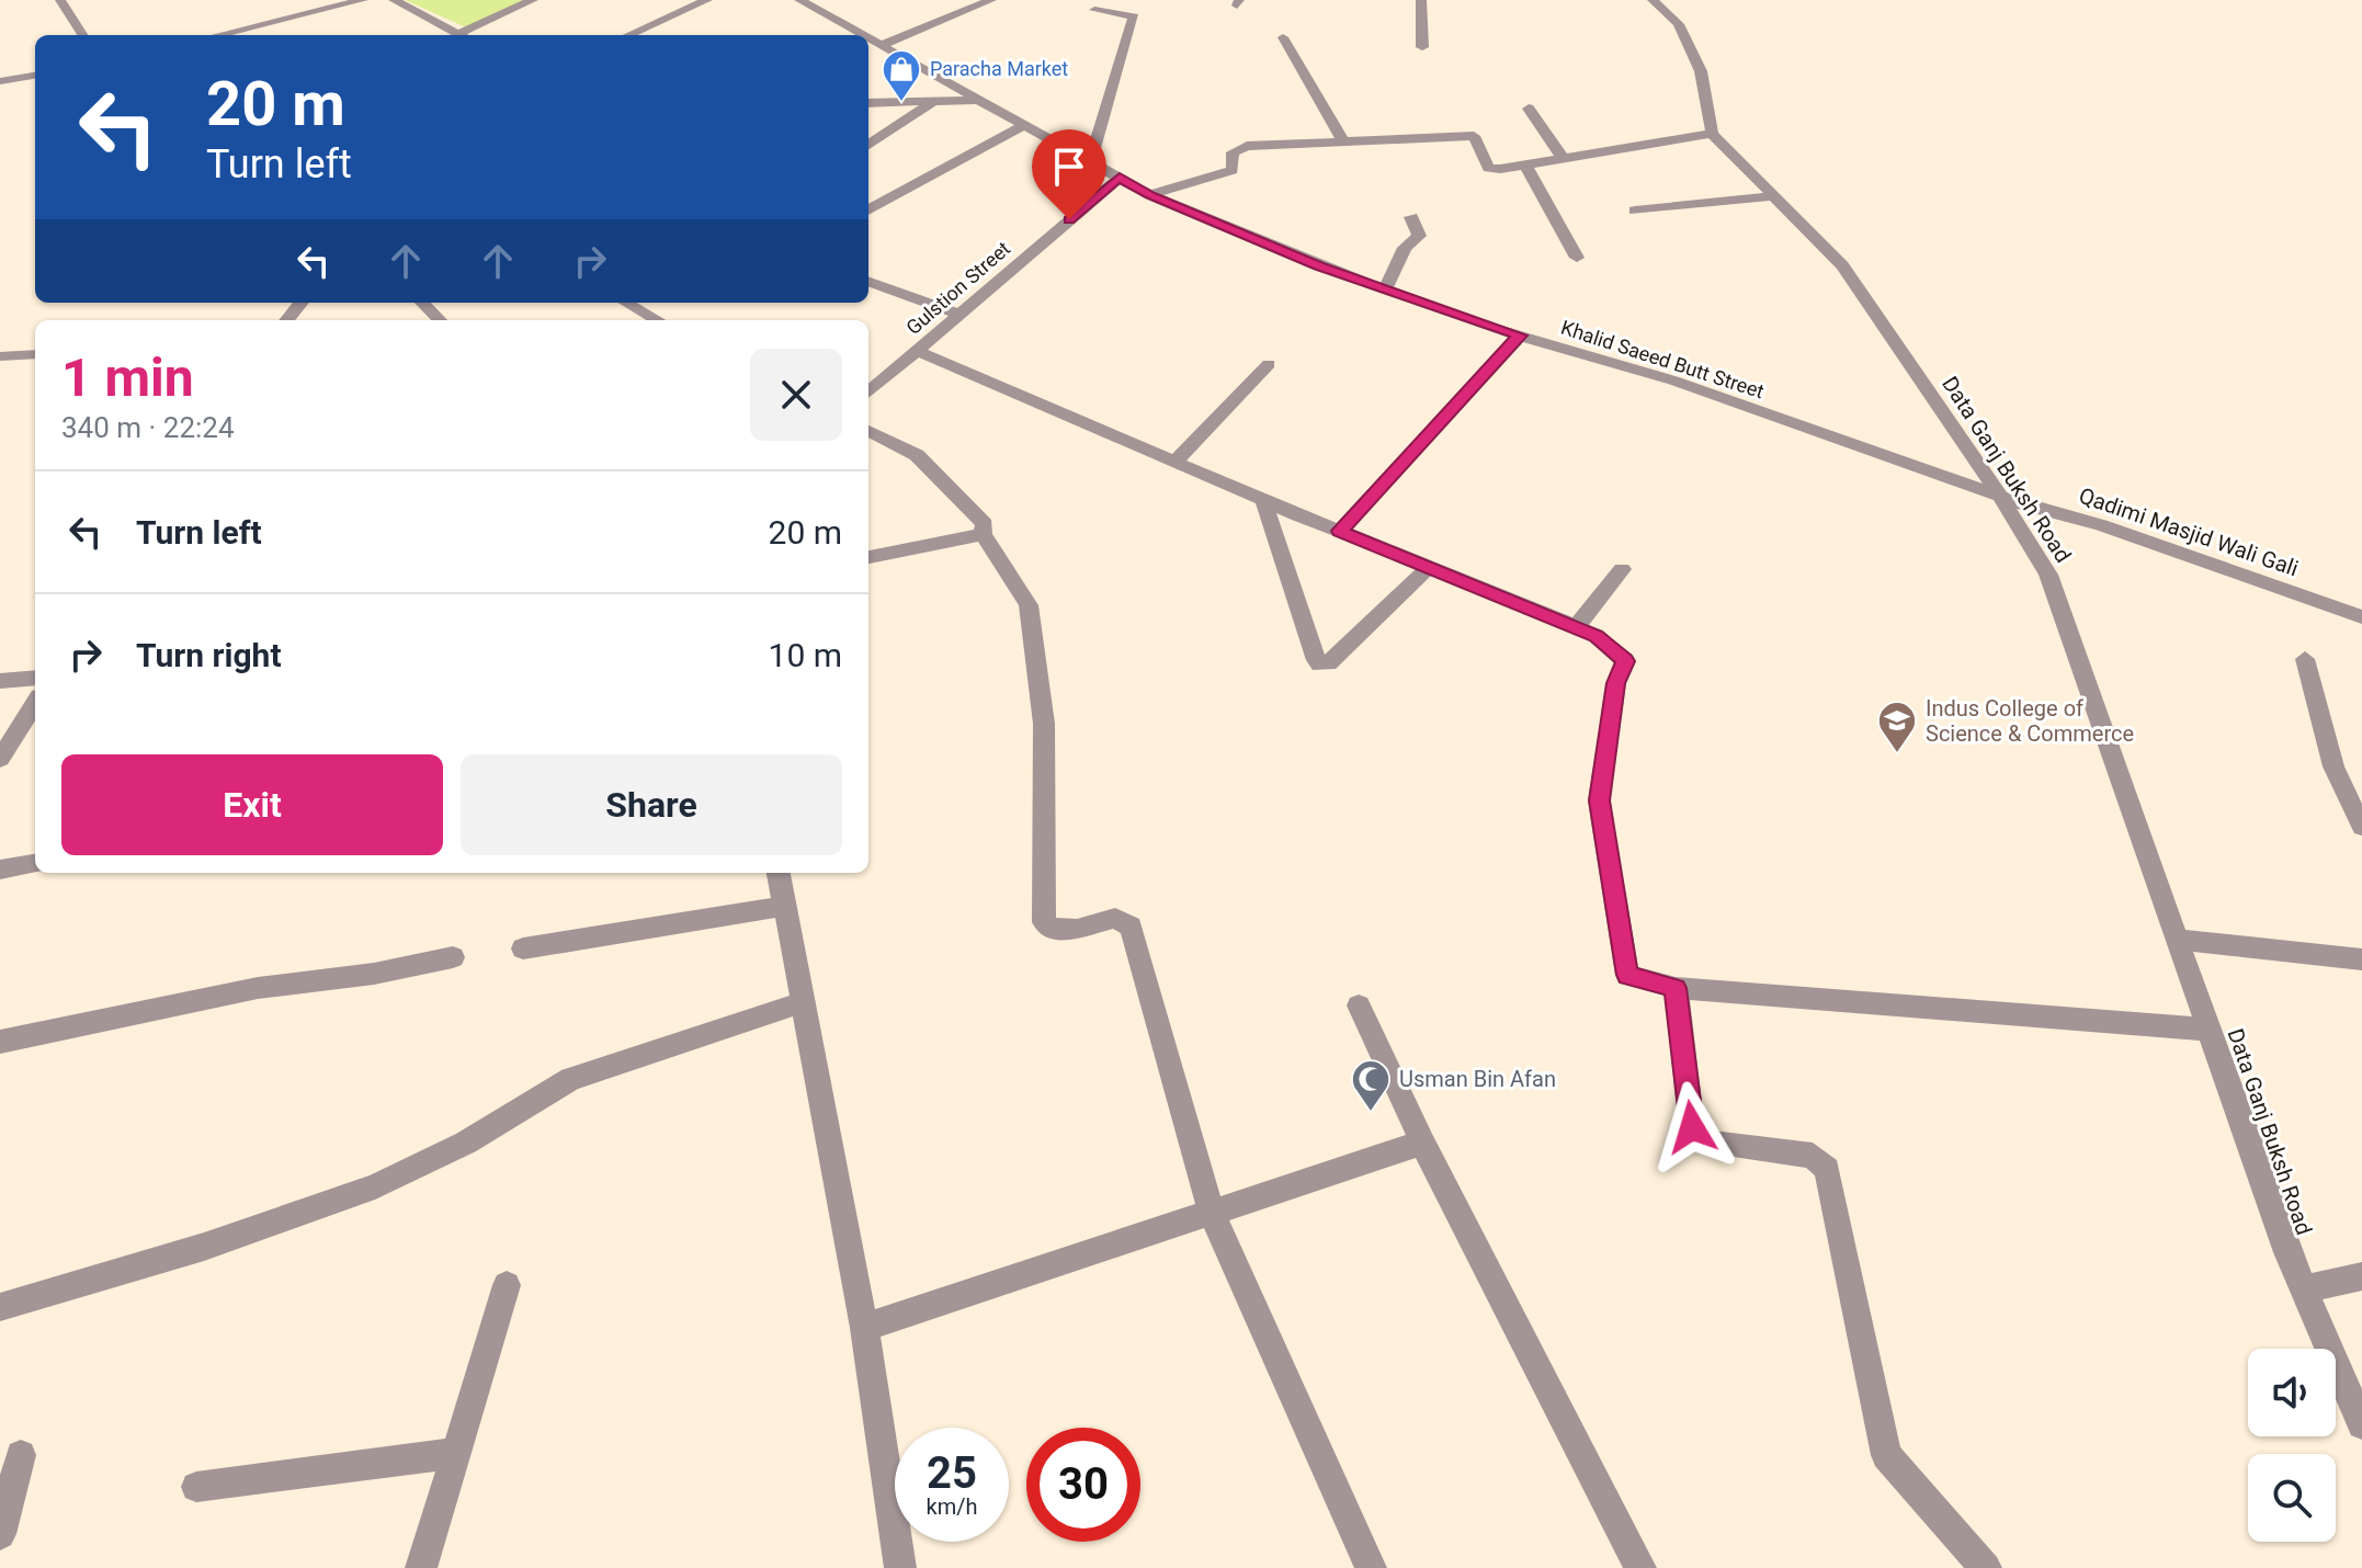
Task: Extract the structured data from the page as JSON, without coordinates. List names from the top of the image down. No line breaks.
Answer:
{"streets":{"street":["Gulstion Street","Khalid Saeed Butt Street","Data Ganj Buksh Road","Qadimi Masjid Wali Gali"]},"crossings":[["Gulstion Street","Khalid Saeed Butt Street"],["Khalid Saeed Butt Street","Data Ganj Buksh Road"],["Khalid Saeed Butt Street","Qadimi Masjid Wali Gali"],["Data Ganj Buksh Road","Qadimi Masjid Wali Gali"]],"places":{"shop":["Paracha Market"],"school or university":["Indus College of Science & Commerce"],"mosque":["Usman Bin Afan"]},"page":{"turn":["20 m","Turn left"],"heading":["1 min","340 m · 22:24"],"list":[{"name":"Turn left","value":"20 m"},{"name":"Turn right","value":"10 m"}],"buttons":["Exit","Share"],"speed":"25 km/h","limit":"30"}}
